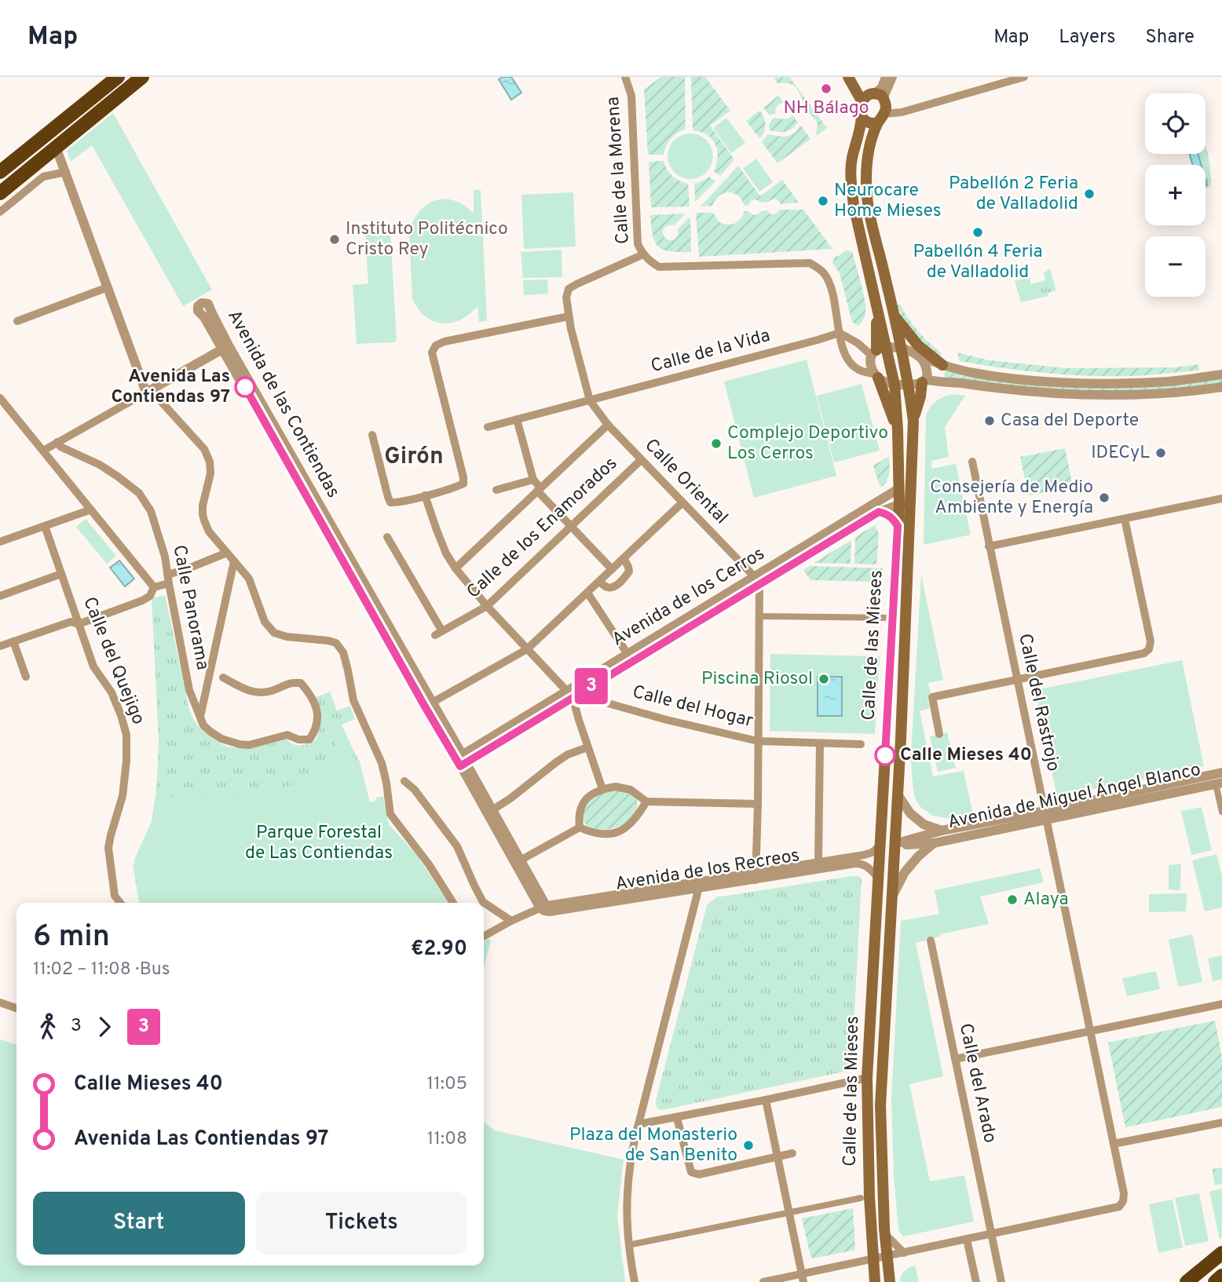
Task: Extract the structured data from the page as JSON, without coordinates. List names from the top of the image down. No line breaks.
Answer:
{"streets":{"main road":["Calle de las Mieses"],"street":["Calle de la Morena","Calle de la Vida","Avenida de las Contiendas","Calle Oriental","Calle de los Enamorados","Avenida de los Cerros","Calle Panorama","Calle del Quejigo","Calle del Rastrojo","Calle del Hogar","Avenida de Miguel Ángel Blanco","Avenida de los Recreos","Calle del Arado"]},"crossings":[["Calle de la Morena","Calle de la Vida"],["Calle de la Morena","Calle de las Mieses"],["Calle de la Vida","Calle Oriental"],["Avenida de las Contiendas","Avenida de los Cerros"],["Avenida de las Contiendas","Avenida de los Recreos"],["Calle Oriental","Calle de los Enamorados"],["Calle Oriental","Avenida de los Cerros"],["Avenida de los Cerros","Calle de las Mieses"],["Avenida de los Cerros","Calle del Hogar"],["Calle de las Mieses","Avenida de Miguel Ángel Blanco"],["Calle de las Mieses","Avenida de los Recreos"],["Calle del Rastrojo","Avenida de Miguel Ángel Blanco"],["Calle del Rastrojo","Calle del Arado"]],"districts":["Girón"],"parks":["Parque Forestal de Las Contiendas"],"places":["NH Bálago","Pabellón 2 Feria de Valladolid","Neurocare Home Mieses","Pabellón 4 Feria de Valladolid","Instituto Politécnico Cristo Rey","Avenida Las Contiendas 97","Casa del Deporte","Complejo Deportivo Los Cerros","IDECyL","Consejería de Medio Ambiente y Energía","Piscina Riosol","Calle Mieses 40","Alaya","Plaza del Monasterio de San Benito"],"lines":["bus line 3"],"page":{"header":"Map","nav":["Map","Layers","Share"],"on_map":"3","map_buttons":["+","−"],"heading":["6 min","11:02 – 11:08 · Bus","€2.90"],"legs":["3","3"],"list":[{"name":"Calle Mieses 40","value":"11:05"},{"name":"Avenida Las Contiendas 97","value":"11:08"}],"buttons":["Start","Tickets"]}}
